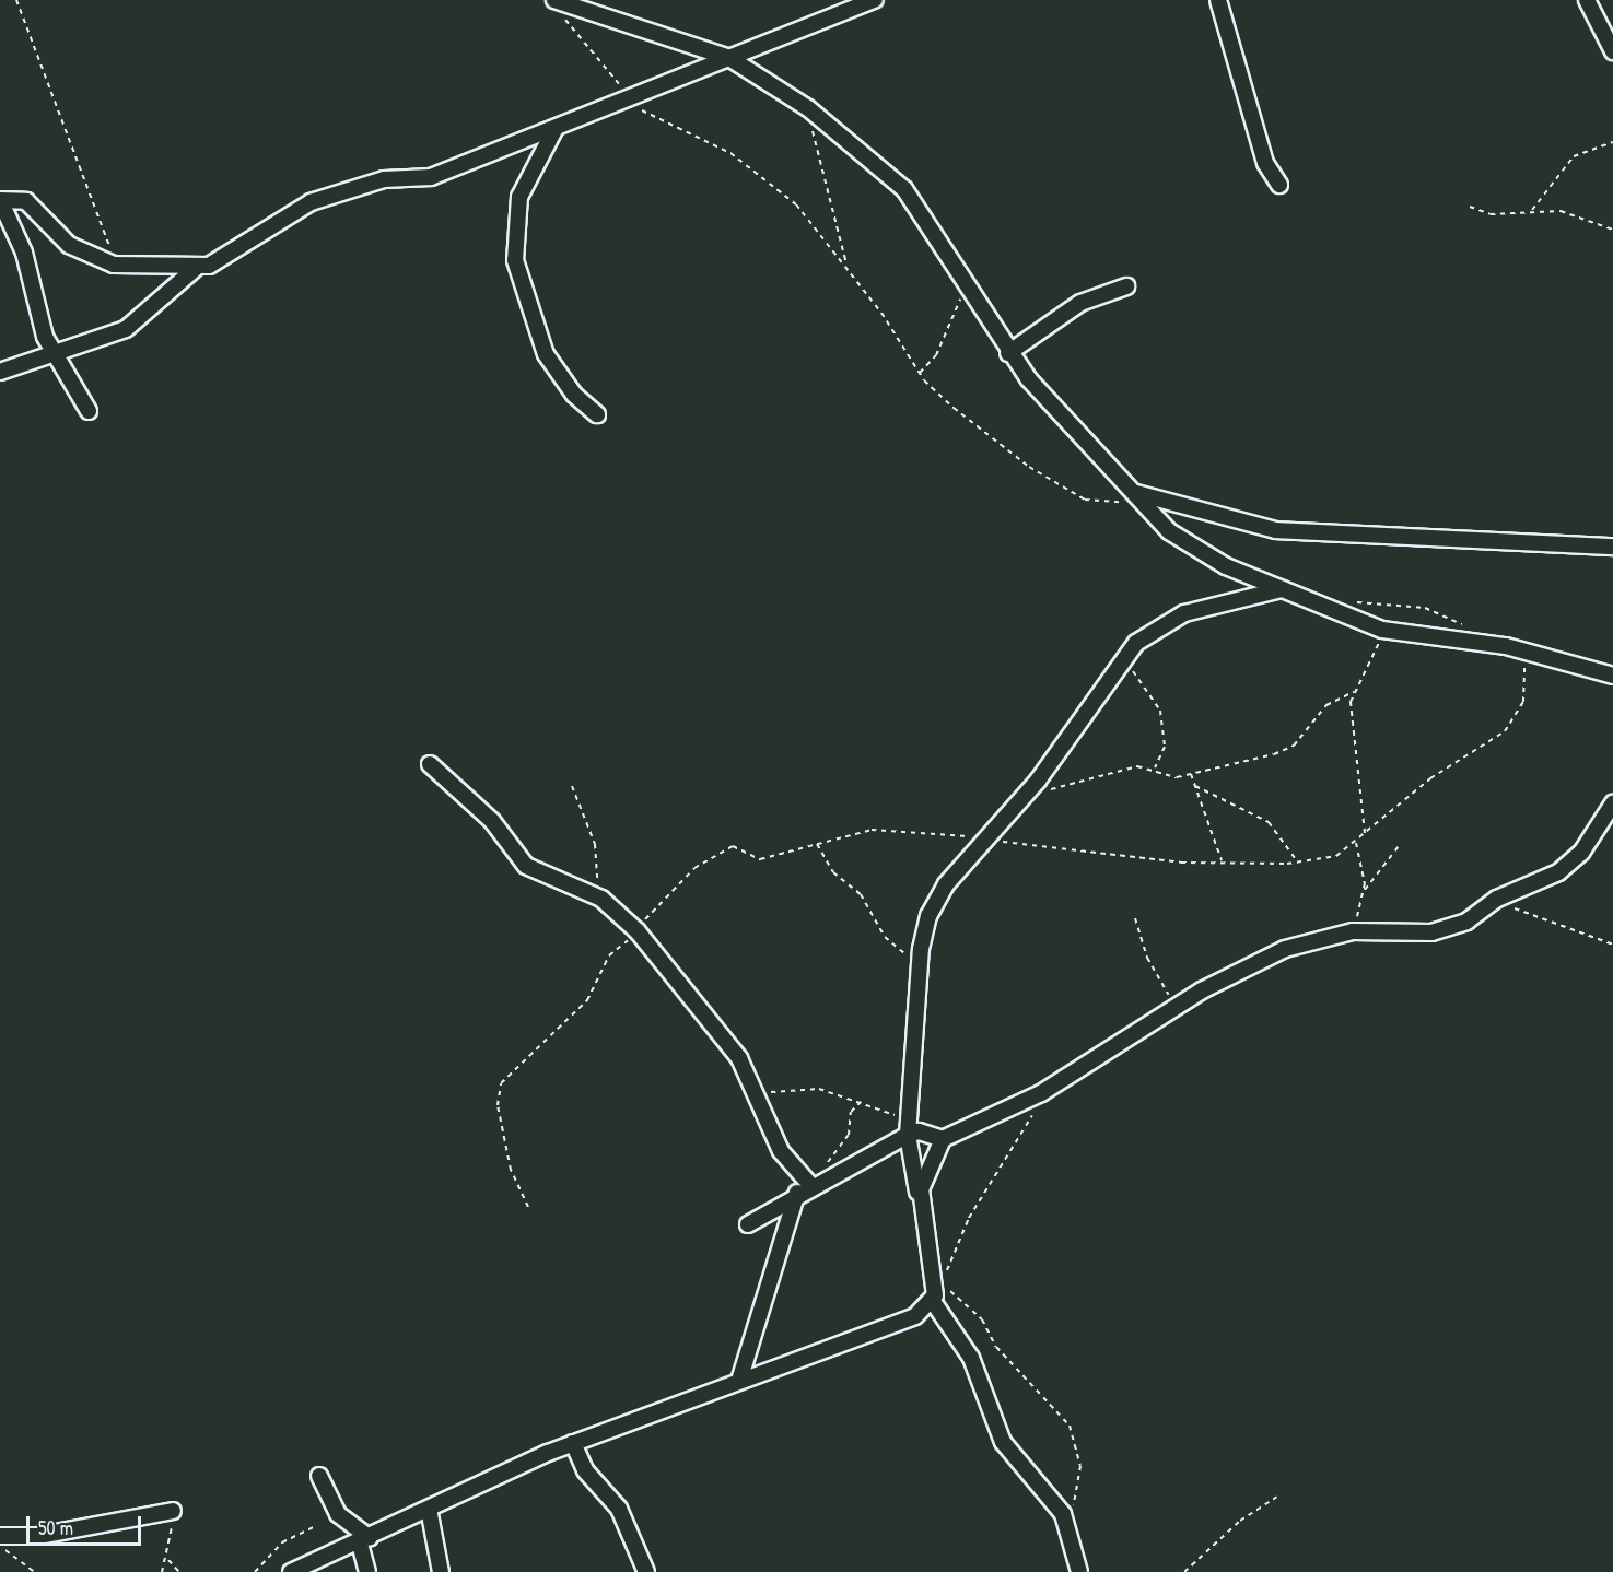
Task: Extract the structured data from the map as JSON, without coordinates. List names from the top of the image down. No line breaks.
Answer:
{"scale_bar":"50 m"}
